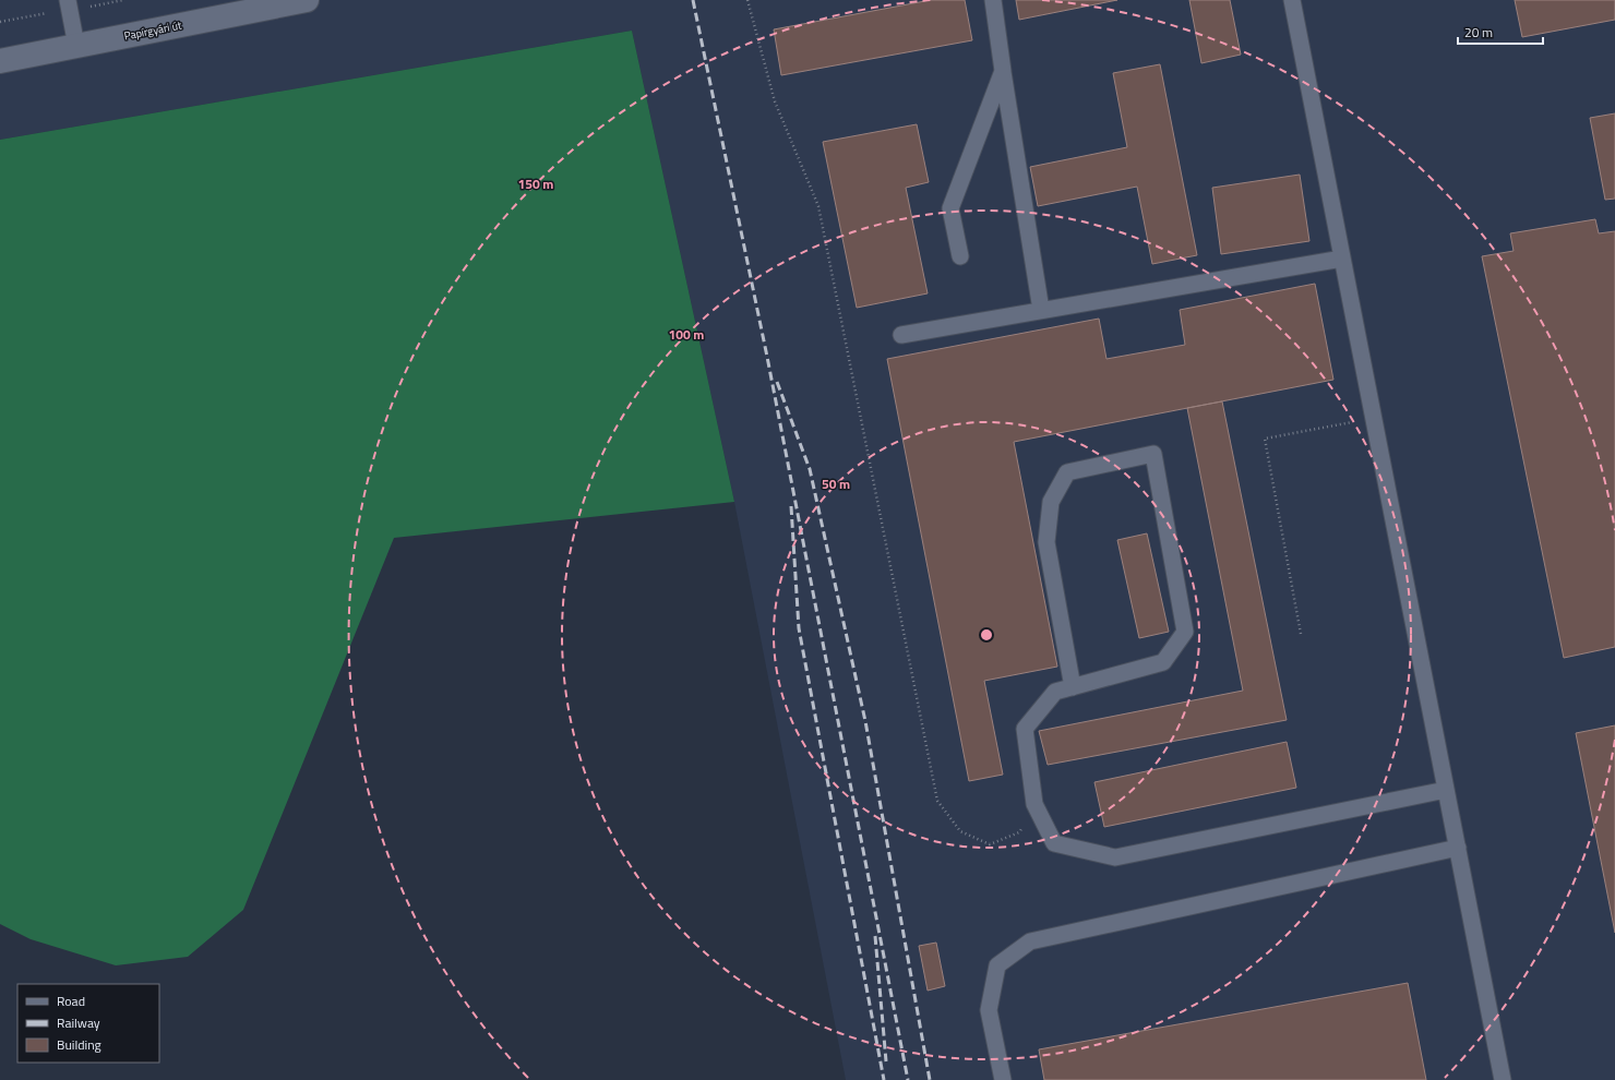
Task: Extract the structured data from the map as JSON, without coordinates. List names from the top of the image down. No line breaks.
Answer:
{"streets":{"street":["Papírgyári út"]},"legend":["Road","Railway","Building"],"scale_bar":"20 m","rings":["150 m","100 m","50 m"]}
